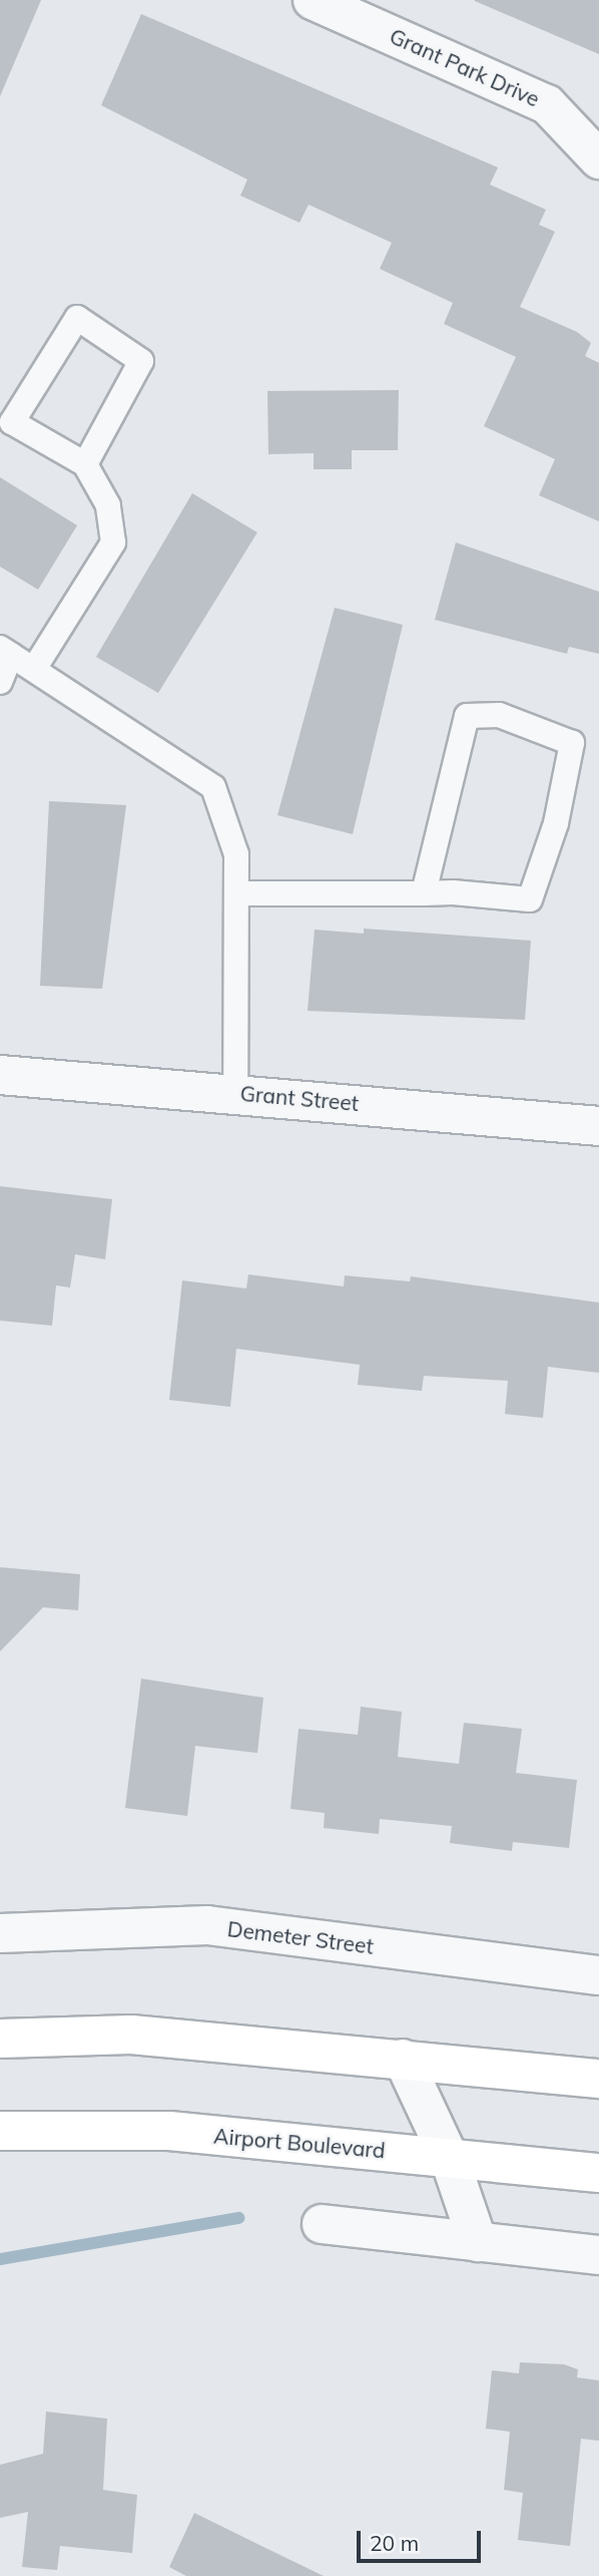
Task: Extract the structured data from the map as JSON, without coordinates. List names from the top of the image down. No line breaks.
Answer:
{"streets":{"main road":["Airport Boulevard"],"street":["Grant Park Drive","Grant Street","Demeter Street"]},"scale_bar":"20 m"}
